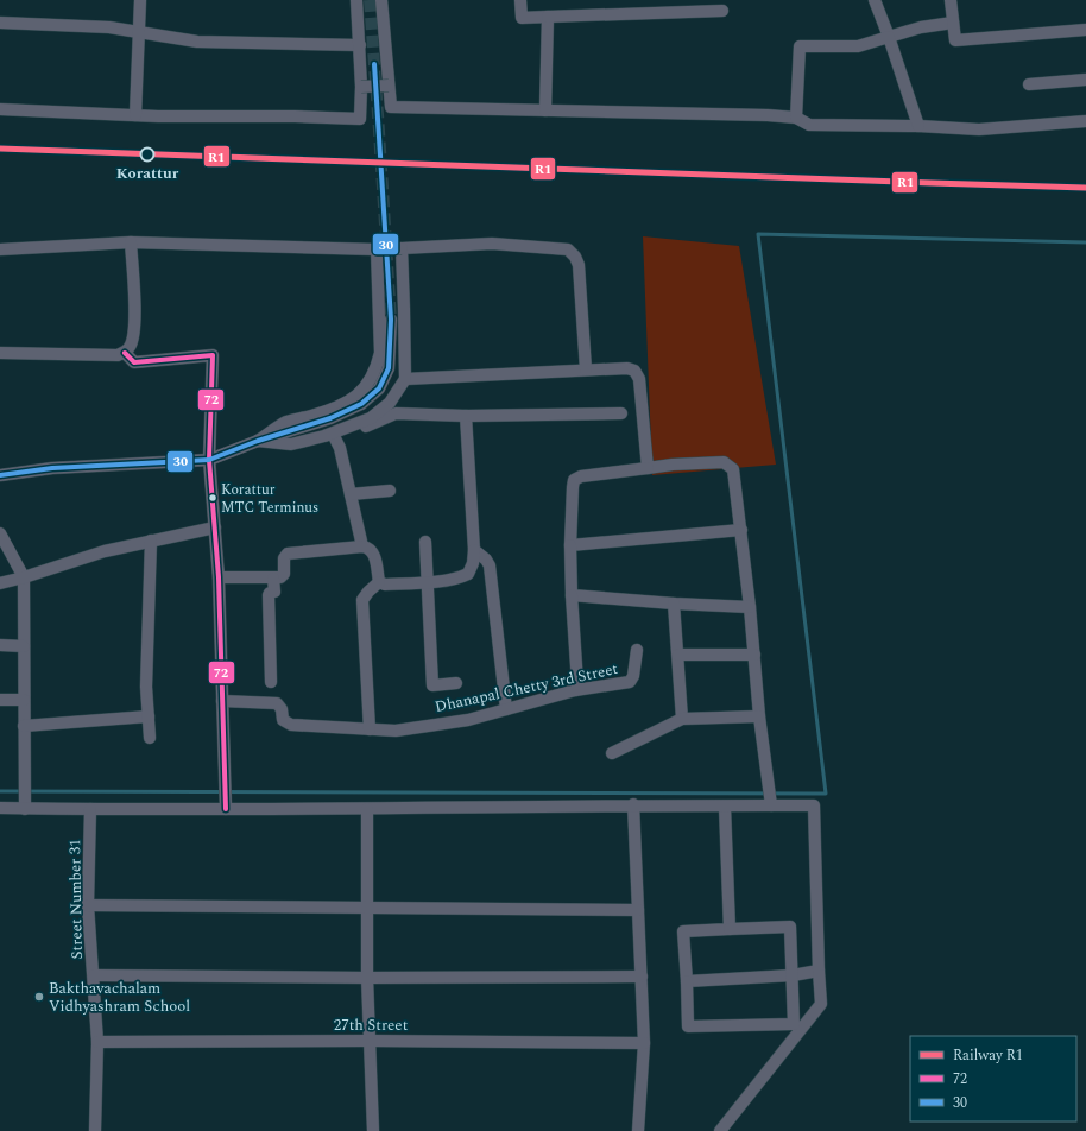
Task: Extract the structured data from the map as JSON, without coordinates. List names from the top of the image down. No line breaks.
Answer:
{"streets":{"street":["Dhanapal Chetty 3rd Street","Street Number 31","27th Street"]},"crossings":[["Street Number 31","27th Street"]],"places":["Korattur","Korattur MTC Terminus","Bakthavachalam Vidhyashram School"],"lines":["transit line 30","rail line R1","transit line 72"],"legend":["Railway R1","72","30"]}
